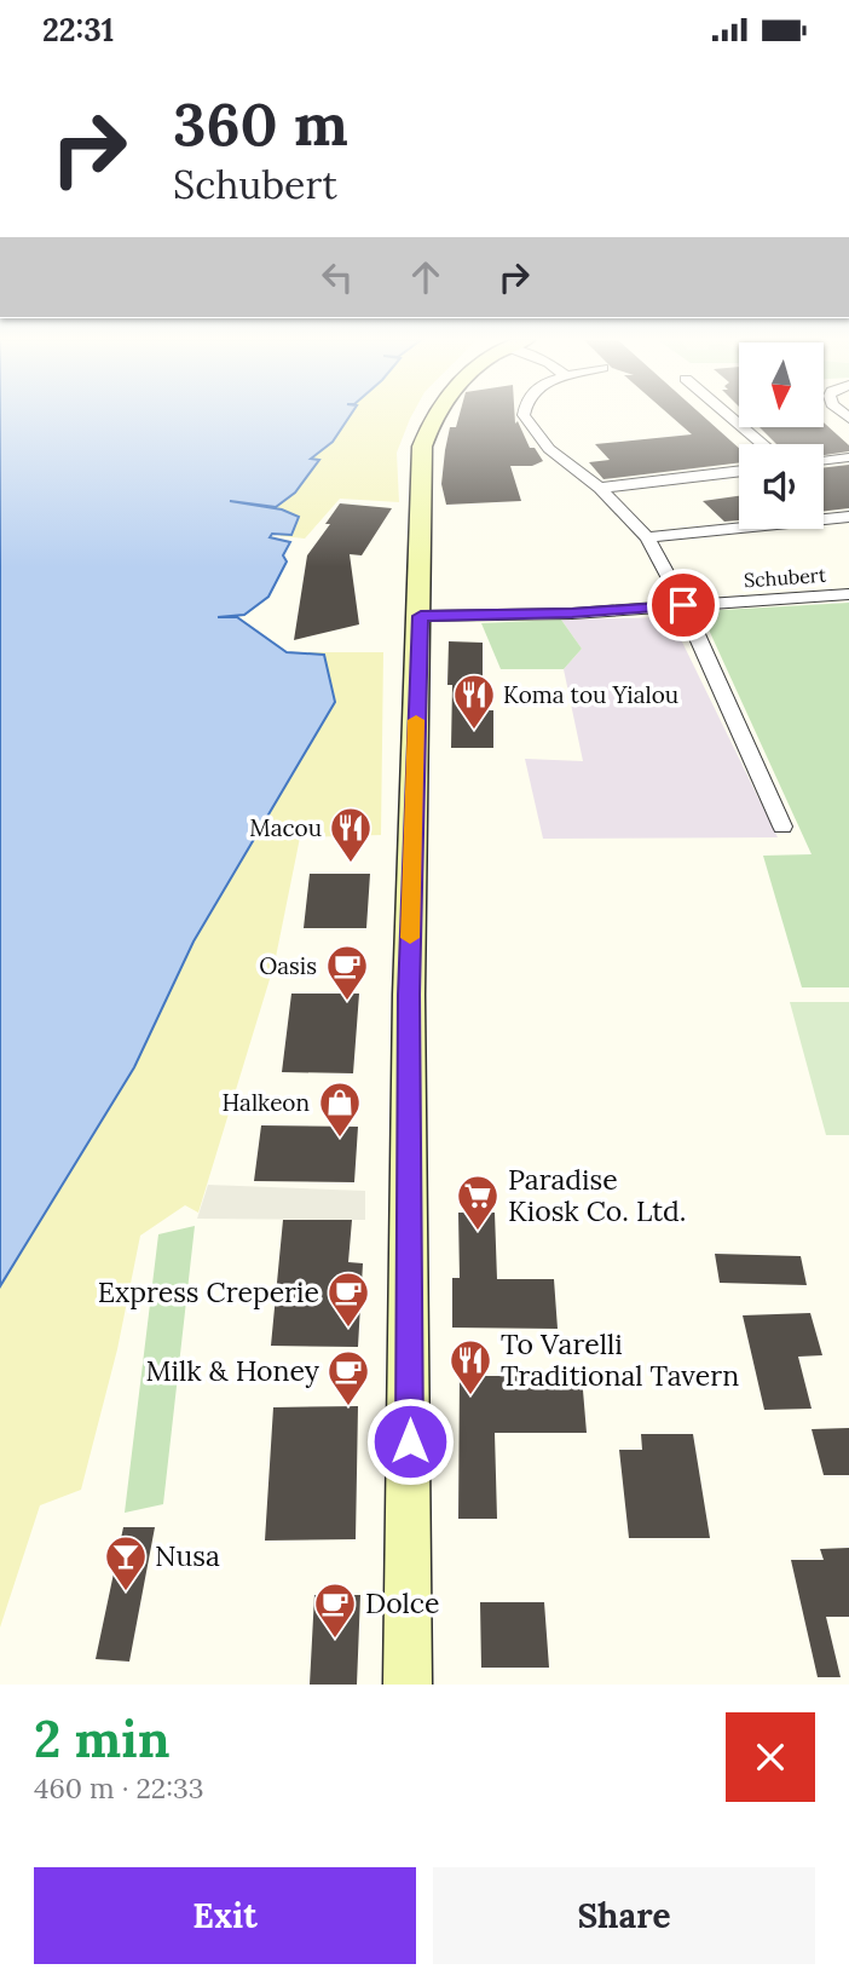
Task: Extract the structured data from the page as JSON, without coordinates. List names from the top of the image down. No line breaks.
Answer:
{"streets":{"street":["Schubert"]},"places":{"restaurant":["Koma tou Yialou","Macou","To Varelli Traditional Tavern"],"cafe":["Oasis","Express Creperie","Milk & Honey","Dolce"],"shop":["Halkeon"],"supermarket":["Paradise Kiosk Co. Ltd."],"bar":["Nusa"]},"north":"bottom","page":{"status":"22:31","turn":["360 m","Schubert"],"heading":["2 min","460 m · 22:33"],"buttons":["Exit","Share"]}}
